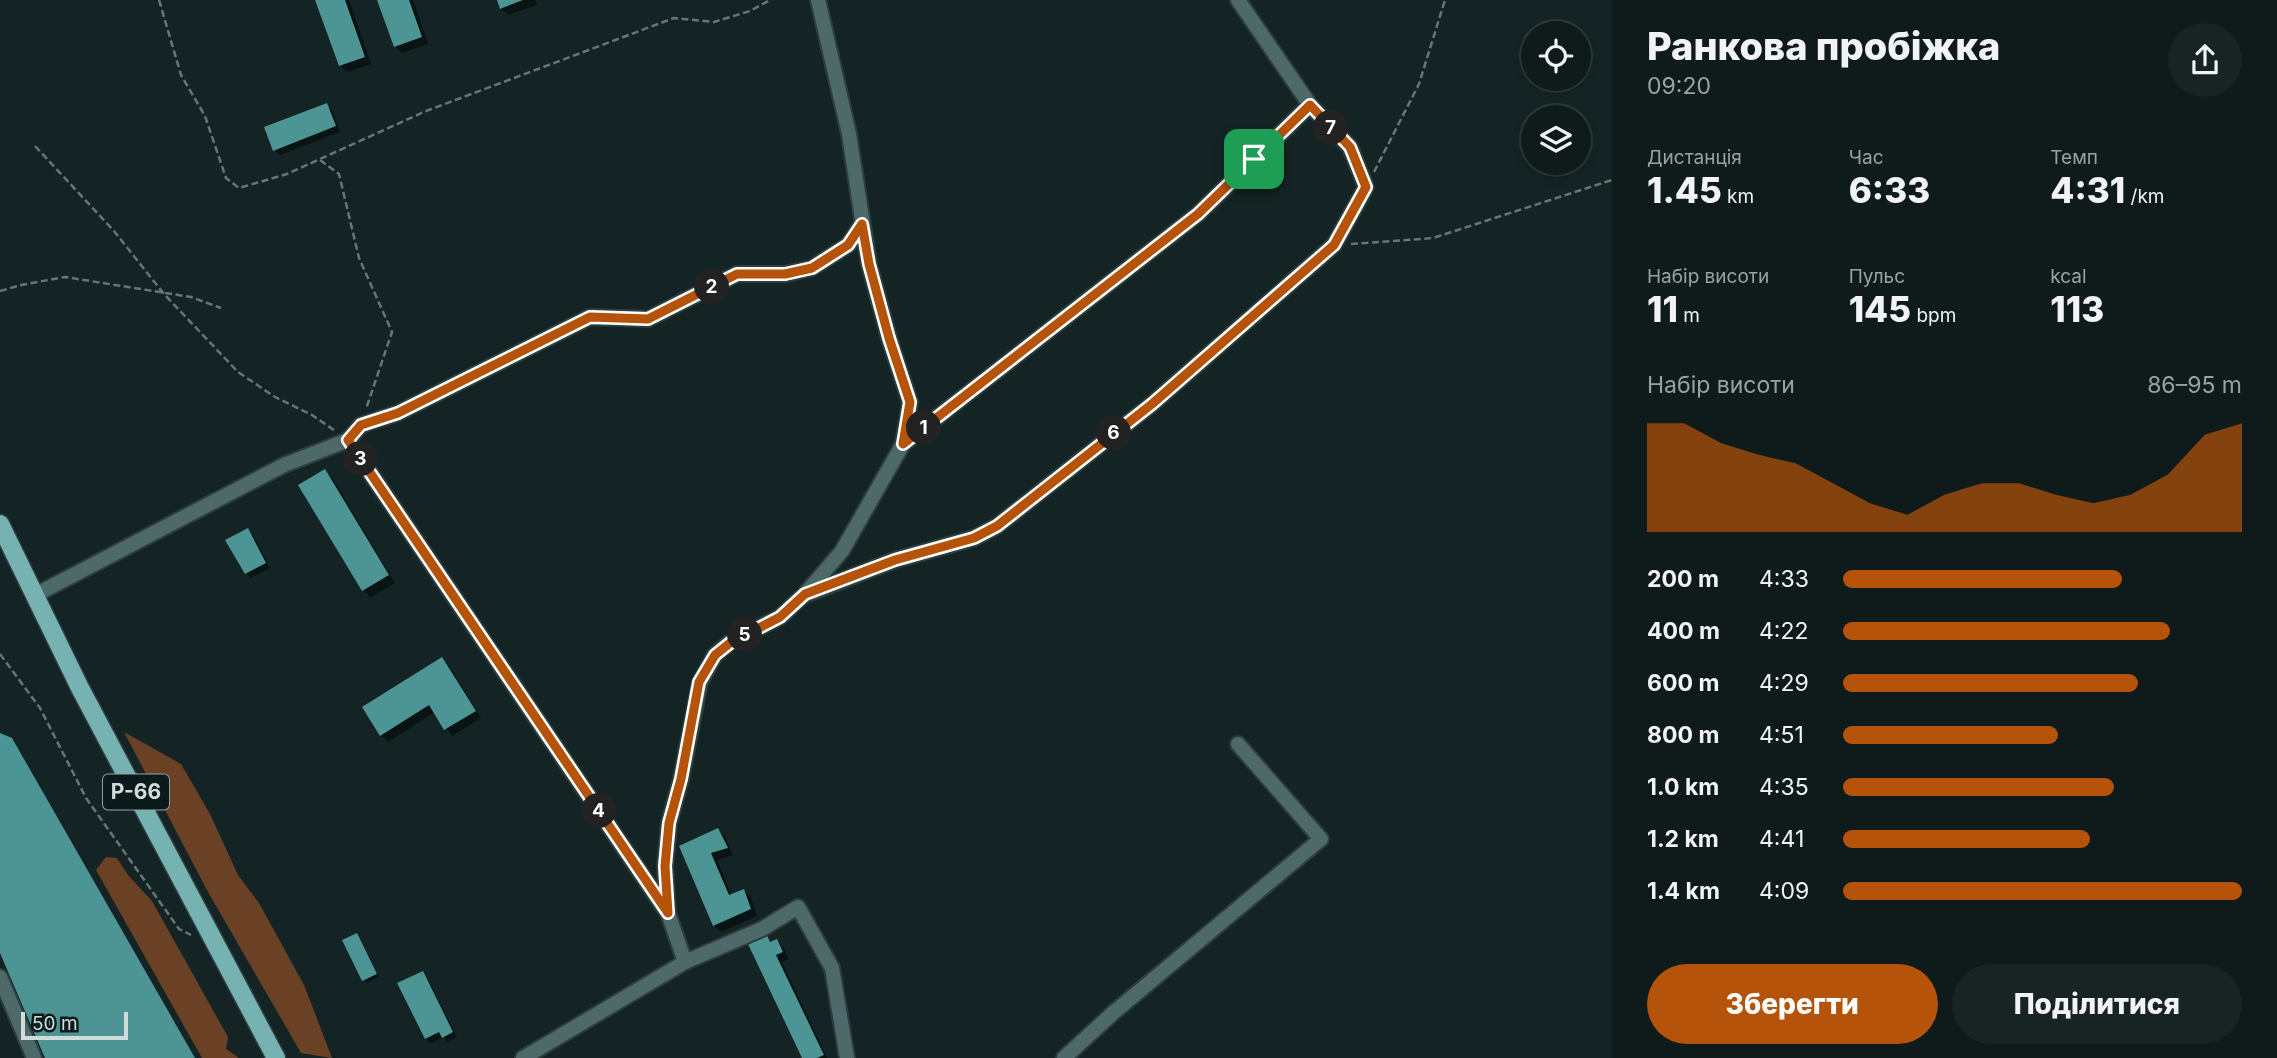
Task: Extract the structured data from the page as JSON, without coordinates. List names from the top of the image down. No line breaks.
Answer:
{"streets":{"main road":["Р-66"]},"scale_bar":"50 m","page":{"heading":["Ранкова пробіжка","09:20"],"pins":["7","2","1","6","3","5","4"],"stats":[["Дистанція","1.45 km"],["Час","6:33"],["Темп","4:31 /km"],["Набір висоти","11 m"],["Пульс","145 bpm"],["kcal","113"]],"chart":["Набір висоти","86–95 m"],"list":[{"name":"200 m","note":"4:33"},{"name":"400 m","note":"4:22"},{"name":"600 m","note":"4:29"},{"name":"800 m","note":"4:51"},{"name":"1.0 km","note":"4:35"},{"name":"1.2 km","note":"4:41"},{"name":"1.4 km","note":"4:09"}],"buttons":["Зберегти","Поділитися"],"scale":"50 m"}}
